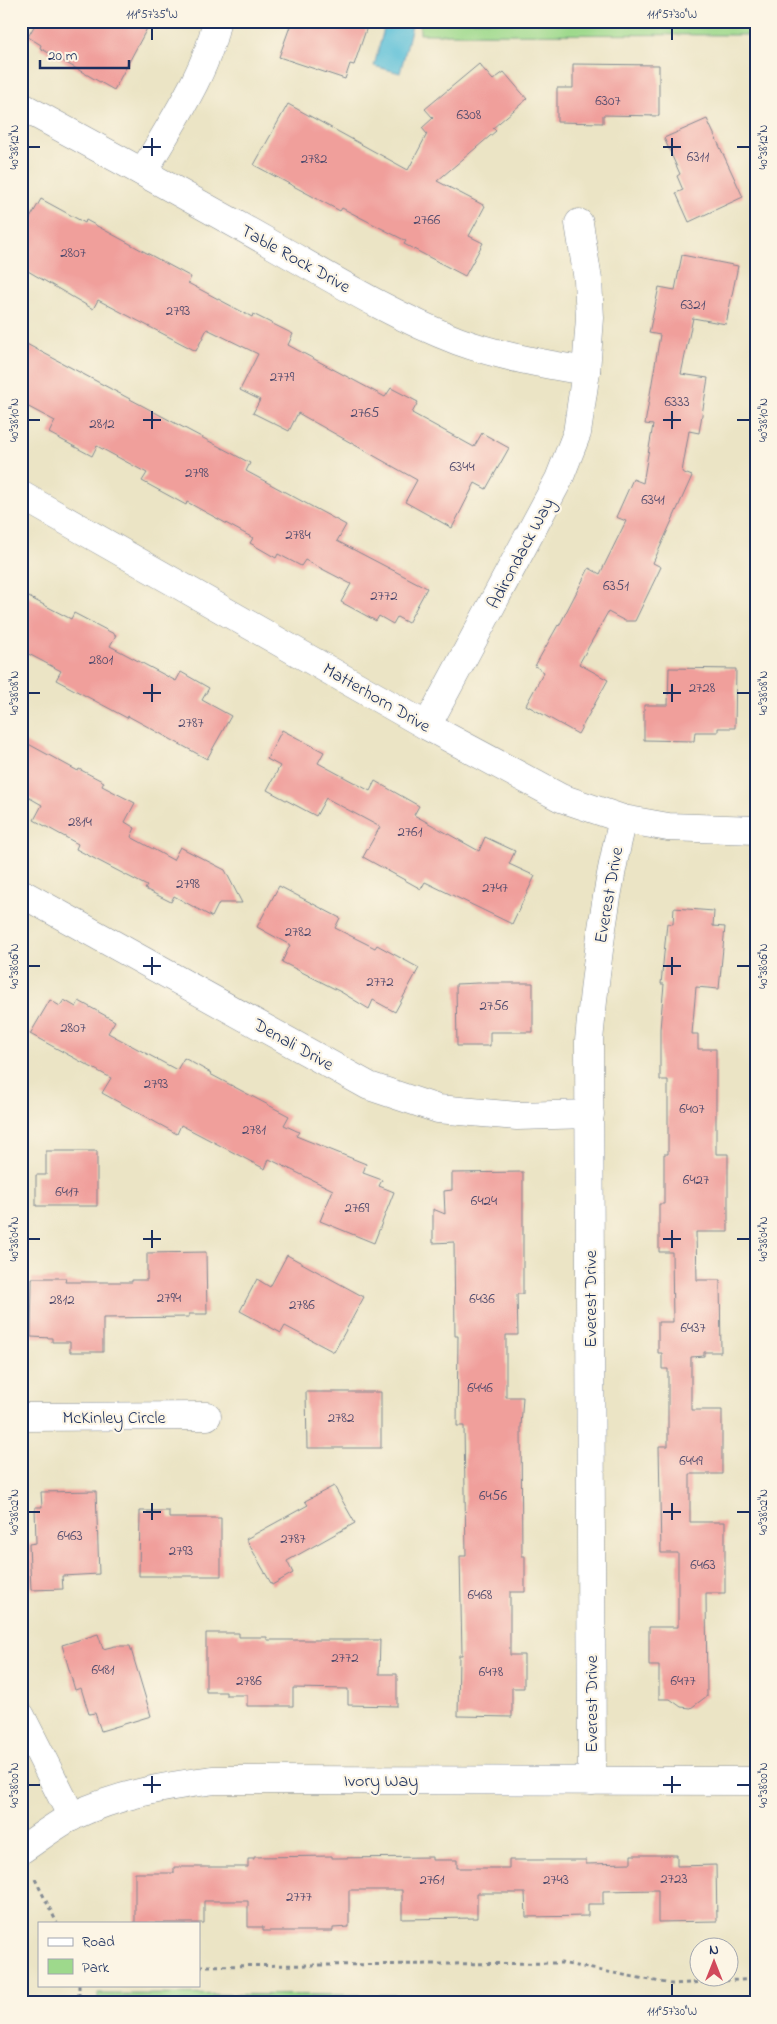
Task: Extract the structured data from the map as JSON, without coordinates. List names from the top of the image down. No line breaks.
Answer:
{"streets":{"street":["Table Rock Drive","Adirondack Way","Matterhorn Drive","Everest Drive","Denali Drive","McKinley Circle","Ivory Way"]},"crossings":[["Table Rock Drive","Adirondack Way"],["Adirondack Way","Matterhorn Drive"],["Matterhorn Drive","Everest Drive"],["Everest Drive","Denali Drive"],["Everest Drive","Ivory Way"]],"house_numbers":["6307","6308","6311","2782","2766","2807","6321","2793","2779","6333","2765","2812","6344","2798","6341","2784","6351","2772","2801","2728","2787","2814","2761","2798","2747","2782","2772","2756","2807","2793","6407","2781","6427","6417","6424","2769","2794","6436","2812","2786","6437","6446","2782","6449","6456","6463","2787","2793","6463","6468","2772","6481","6478","2786","6477","2723","2761","2743","2777"],"legend":["Road","Park"],"scale_bar":"20 m","north":"top","coordinates":["111°57'35\"W","111°57'30\"W","40°38'12\"N","40°38'10\"N","40°38'08\"N","40°38'06\"N","40°38'04\"N","40°38'02\"N","40°38'00\"N"]}
